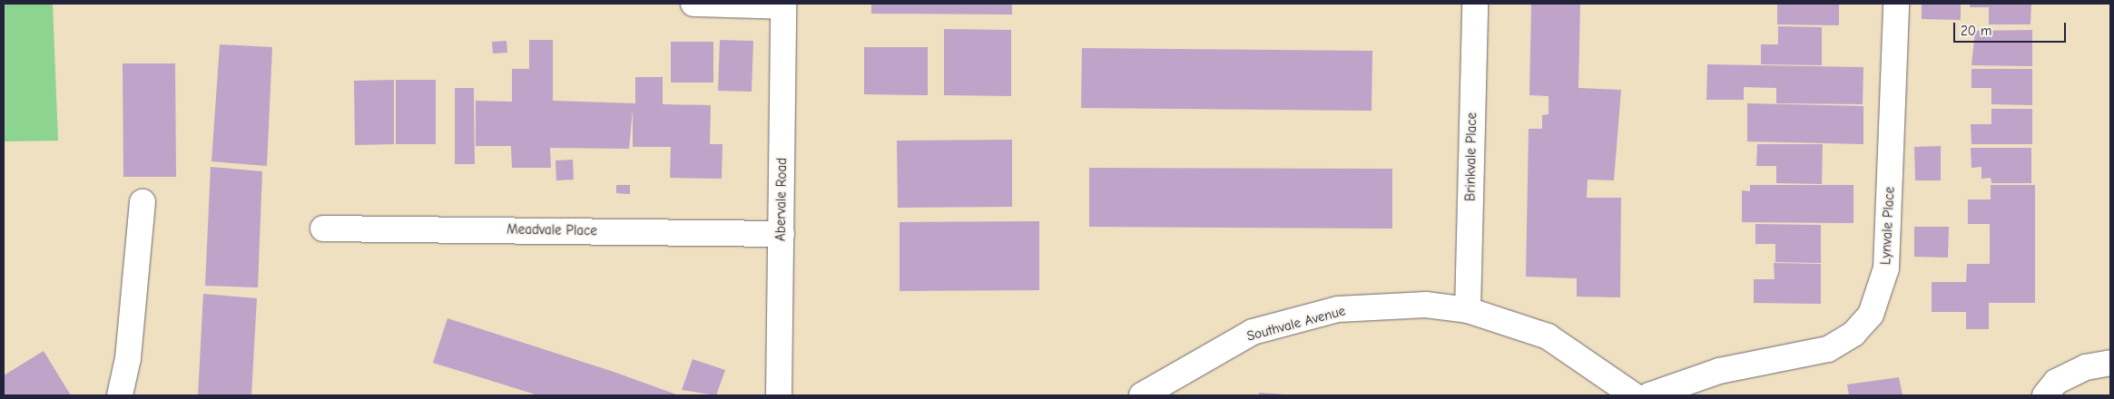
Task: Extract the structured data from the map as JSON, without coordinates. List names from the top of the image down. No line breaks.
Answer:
{"streets":{"street":["Brinkvale Place","Abervale Road","Lynvale Place","Meadvale Place","Southvale Avenue"]},"crossings":[["Brinkvale Place","Southvale Avenue"],["Abervale Road","Meadvale Place"]],"scale_bar":"20 m"}
